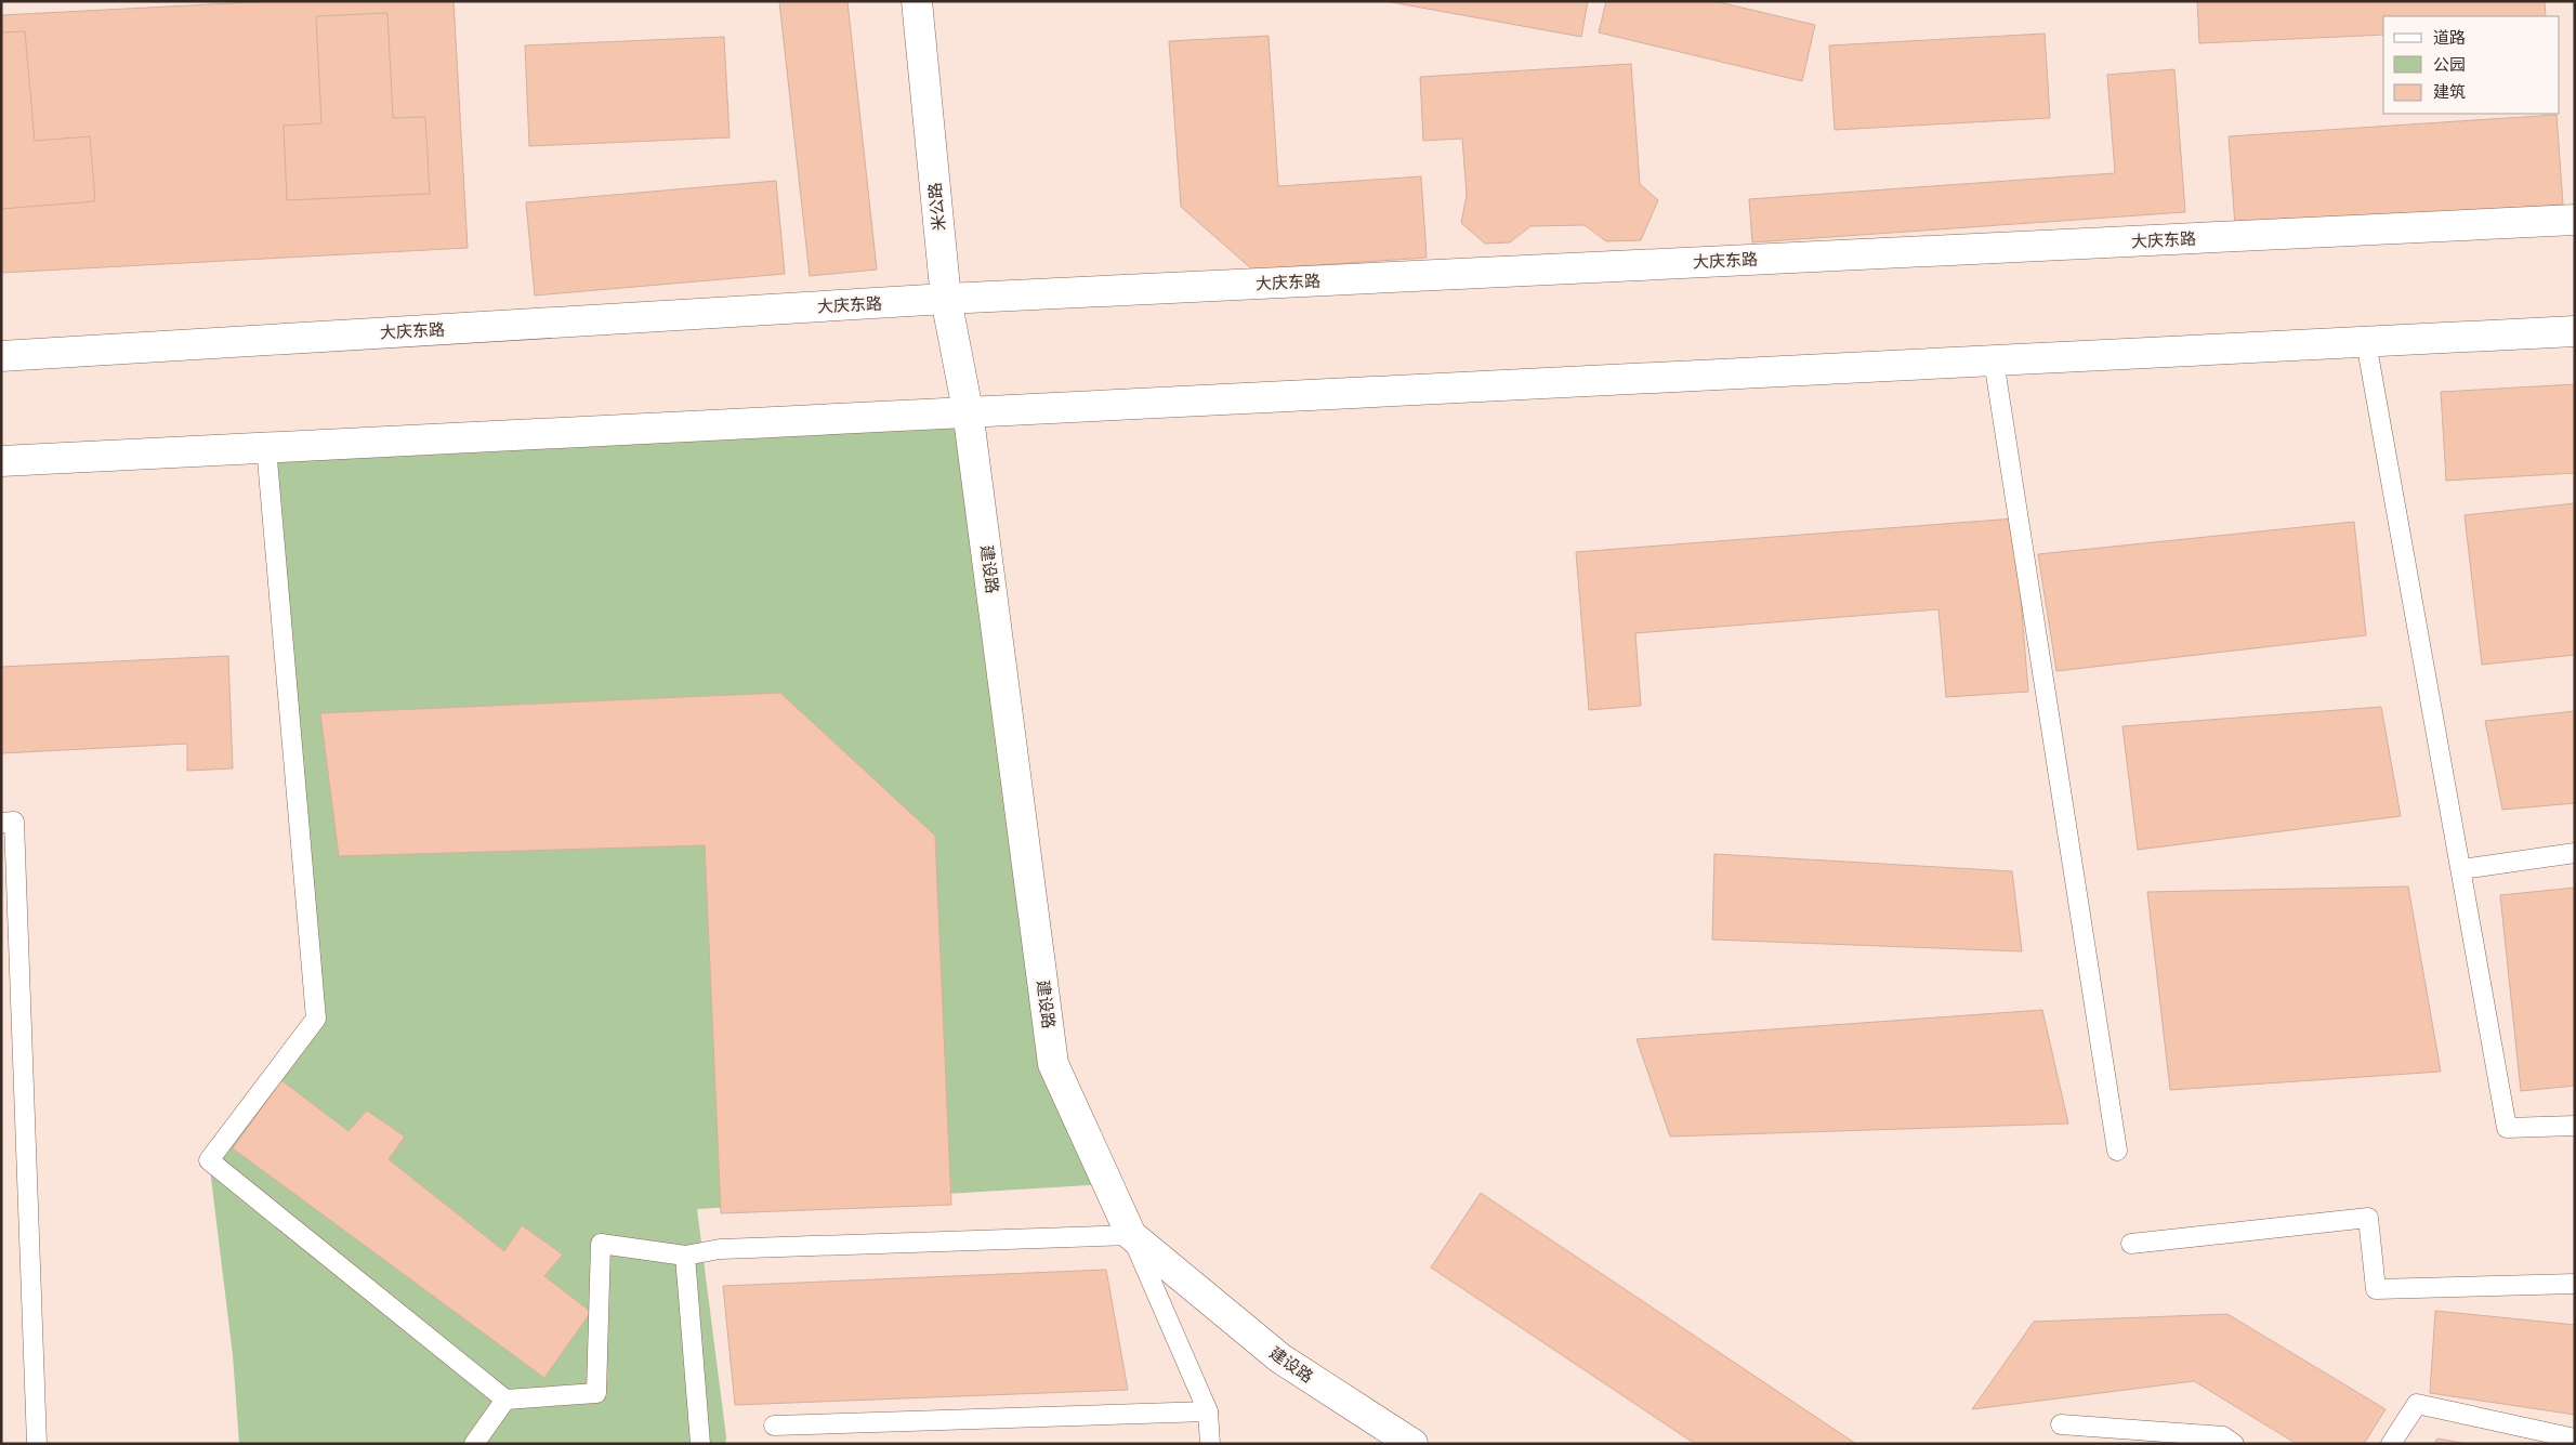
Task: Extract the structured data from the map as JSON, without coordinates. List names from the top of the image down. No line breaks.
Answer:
{"streets":{"main road":["米公路","大庆东路","建设路"]},"crossings":[["米公路","大庆东路"],["米公路","建设路"]],"legend":["道路","公园","建筑"]}
